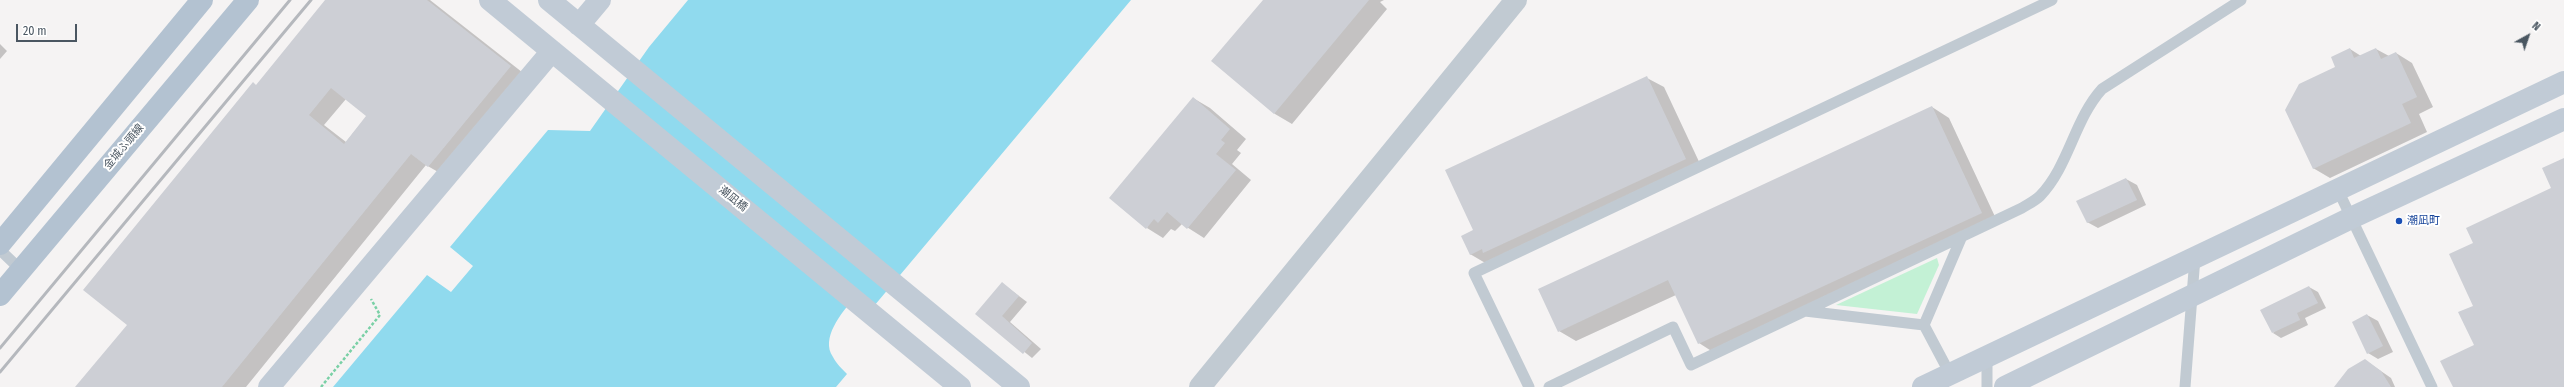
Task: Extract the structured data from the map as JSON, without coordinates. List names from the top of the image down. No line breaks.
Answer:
{"streets":{"main road":["金城ふ頭線"],"street":["潮凪橋"]},"places":["潮凪町"],"scale_bar":"20 m","north":"top right"}
